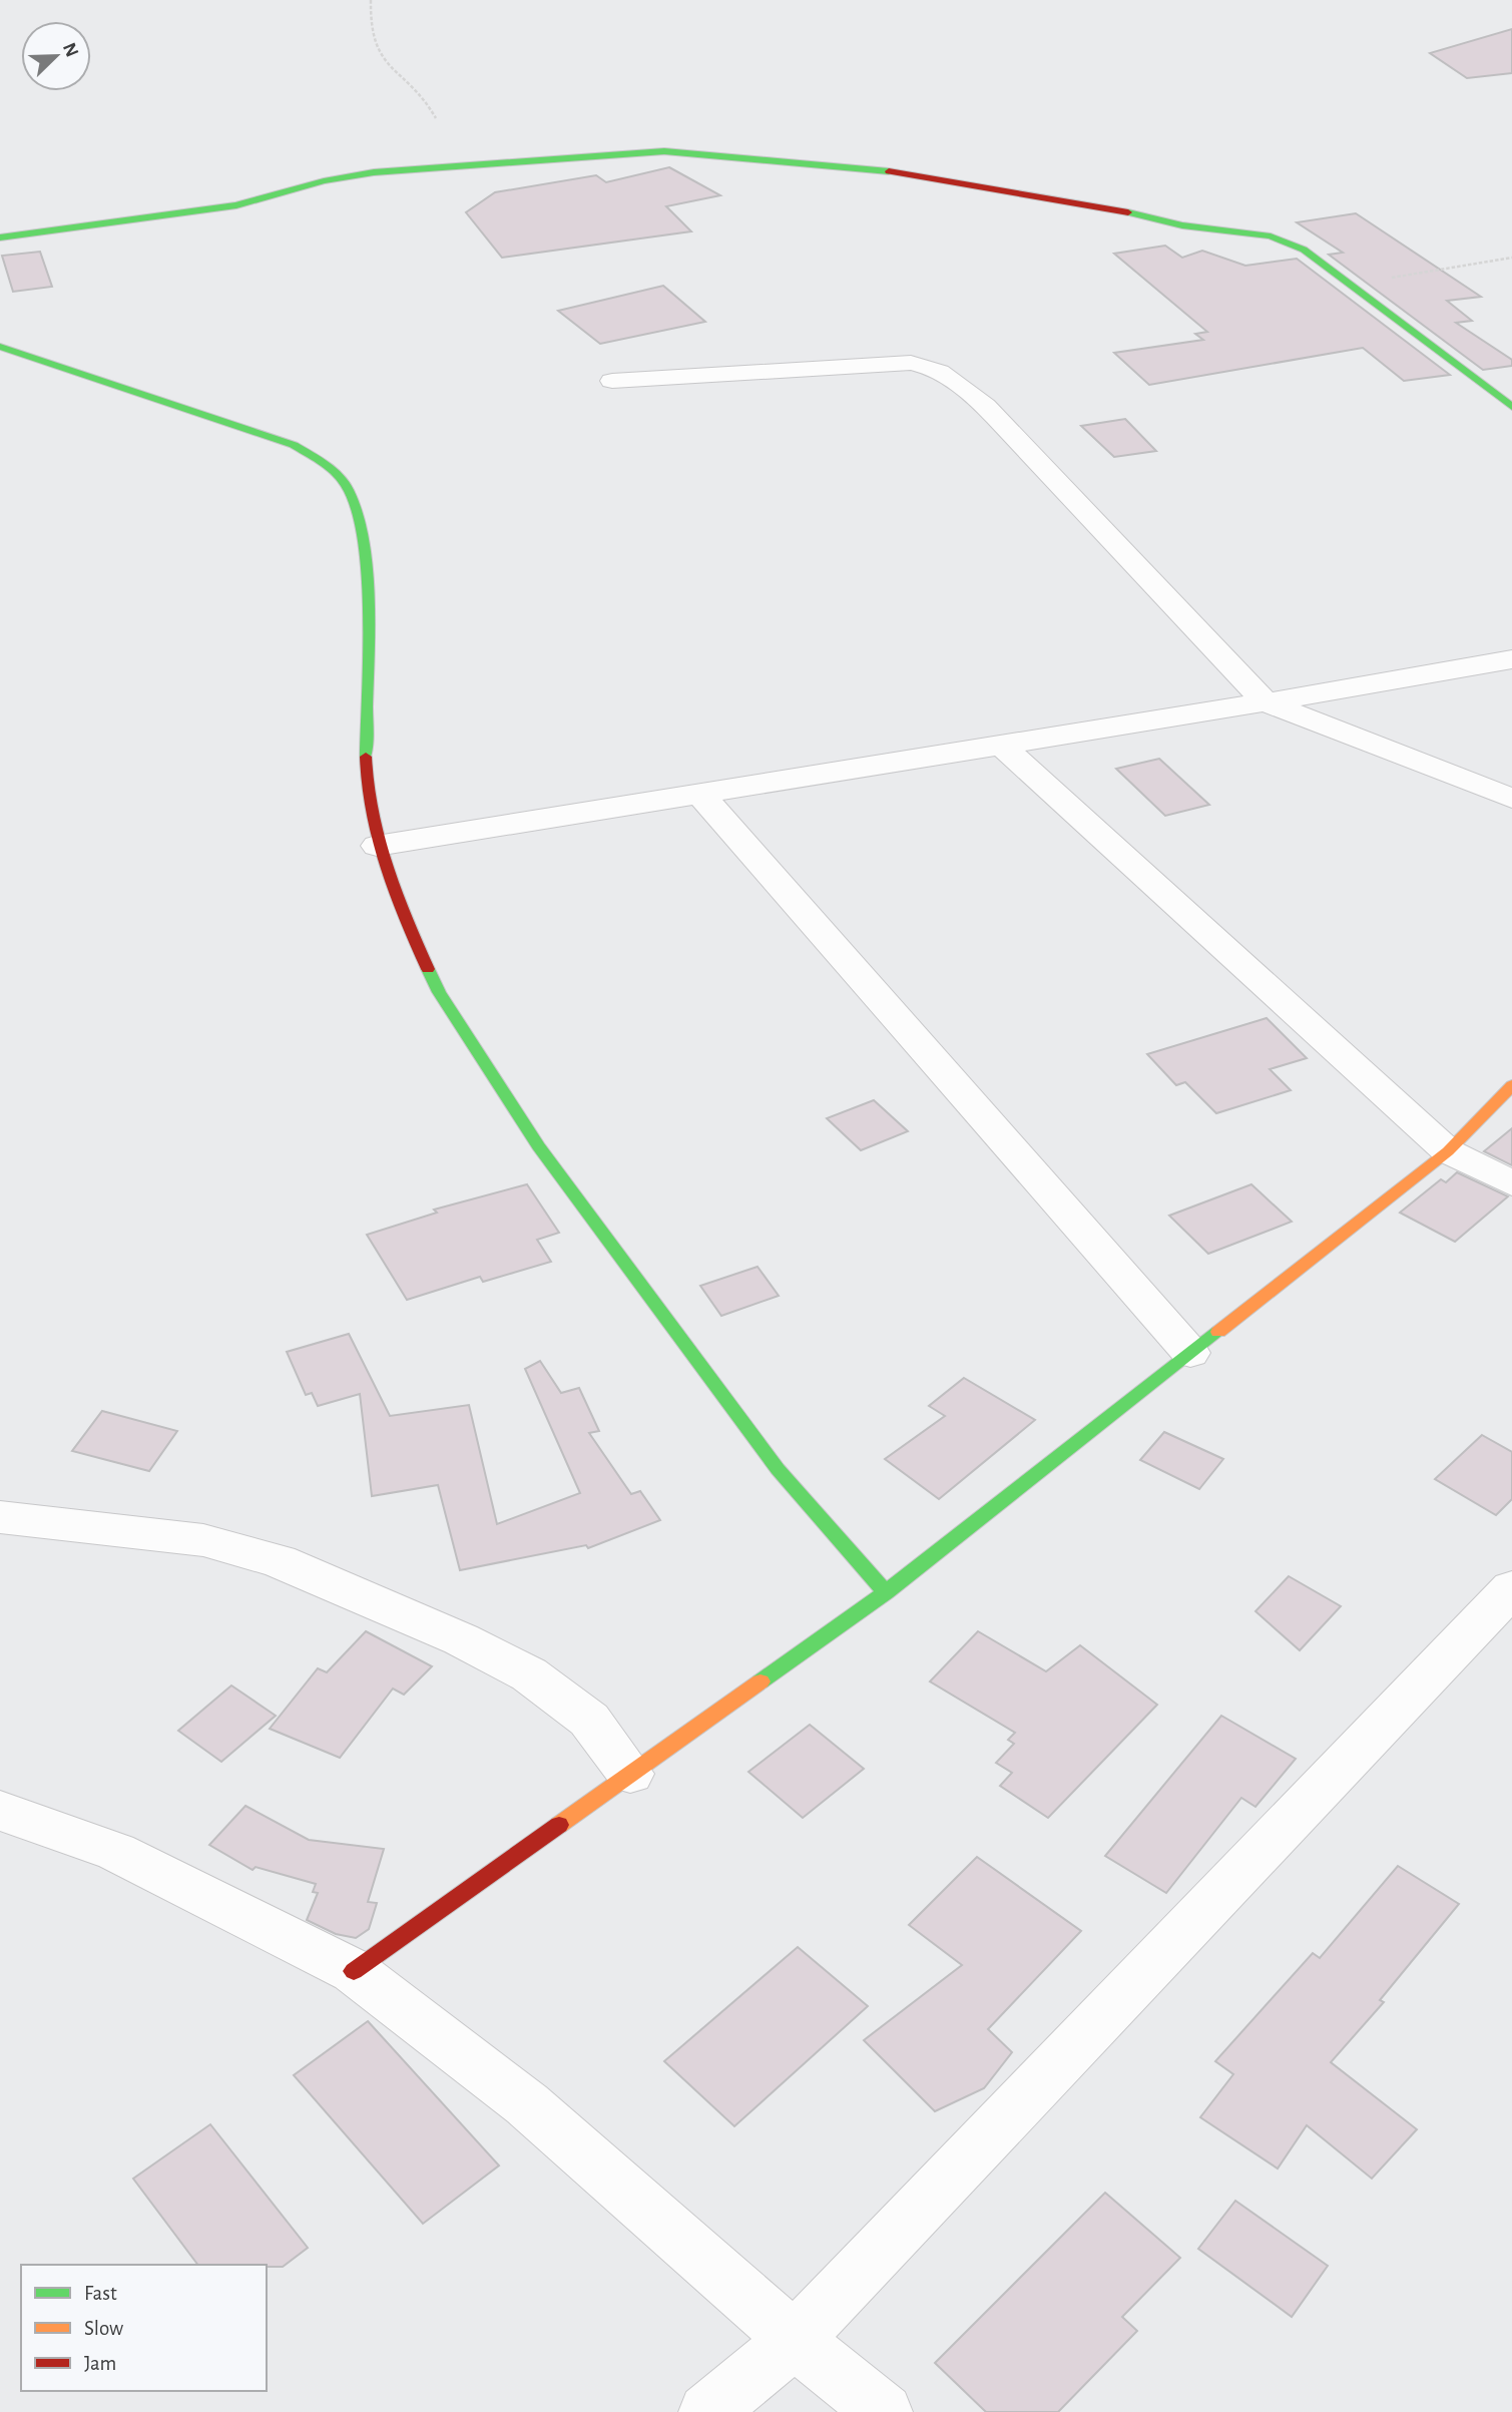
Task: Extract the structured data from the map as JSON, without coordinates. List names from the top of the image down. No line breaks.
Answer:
{"legend":["Fast","Slow","Jam"],"north":"top right"}
